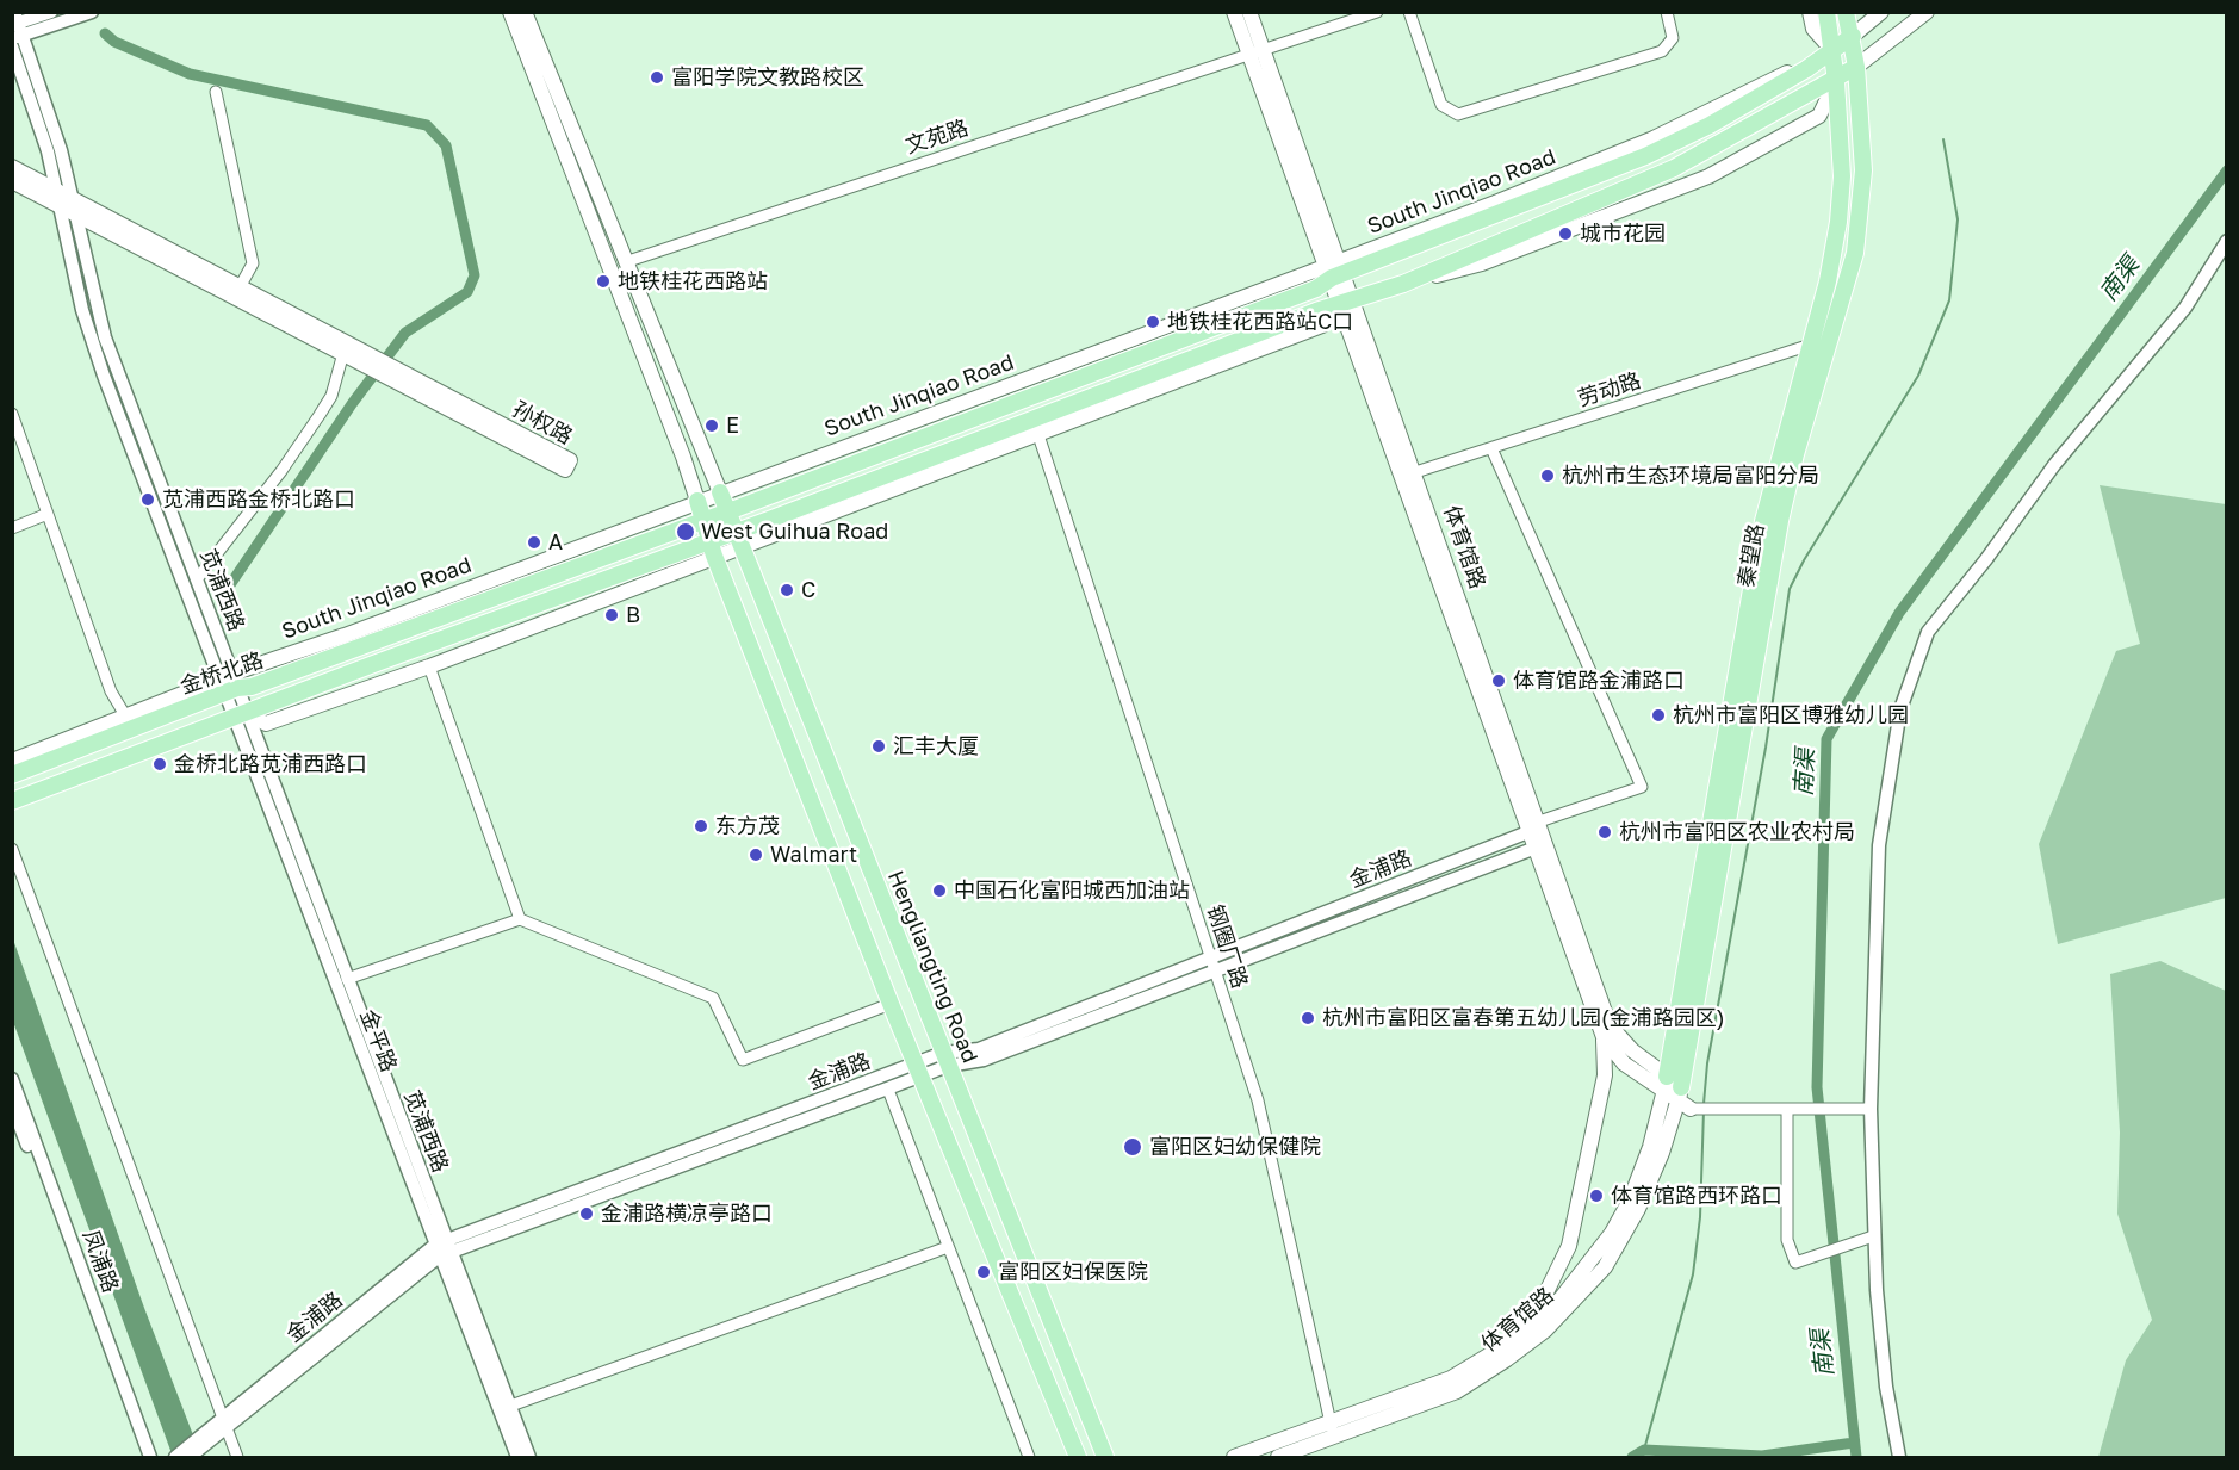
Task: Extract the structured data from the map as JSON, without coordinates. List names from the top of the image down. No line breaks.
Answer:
{"streets":{"main road":["South Jinqiao Road","孙权路","体育馆路","秦望路","金桥北路","Hengliangting Road"],"street":["文苑路","劳动路","苋浦西路","金浦路","钢圈厂路","金平路","凤浦路"]},"crossings":[["文苑路","体育馆路"],["South Jinqiao Road","体育馆路"],["South Jinqiao Road","秦望路"],["South Jinqiao Road","苋浦西路"],["South Jinqiao Road","金桥北路"],["South Jinqiao Road","Hengliangting Road"],["劳动路","体育馆路"],["劳动路","秦望路"],["孙权路","苋浦西路"],["体育馆路","秦望路"],["体育馆路","金浦路"],["体育馆路","钢圈厂路"],["苋浦西路","金桥北路"],["苋浦西路","金浦路"],["苋浦西路","金平路"],["金桥北路","Hengliangting Road"],["金桥北路","金平路"],["金浦路","钢圈厂路"],["金浦路","Hengliangting Road"],["金浦路","金平路"]],"water":["南渠"],"places":["富阳学院文教路校区","城市花园","地铁桂花西路站","地铁桂花西路站C口","E","杭州市生态环境局富阳分局","苋浦西路金桥北路口","West Guihua Road","A","C","B","体育馆路金浦路口","杭州市富阳区博雅幼儿园","汇丰大厦","金桥北路苋浦西路口","东方茂","杭州市富阳区农业农村局","Walmart","中国石化富阳城西加油站","杭州市富阳区富春第五幼儿园(金浦路园区)","富阳区妇幼保健院","体育馆路西环路口","金浦路横凉亭路口","富阳区妇保医院"]}
